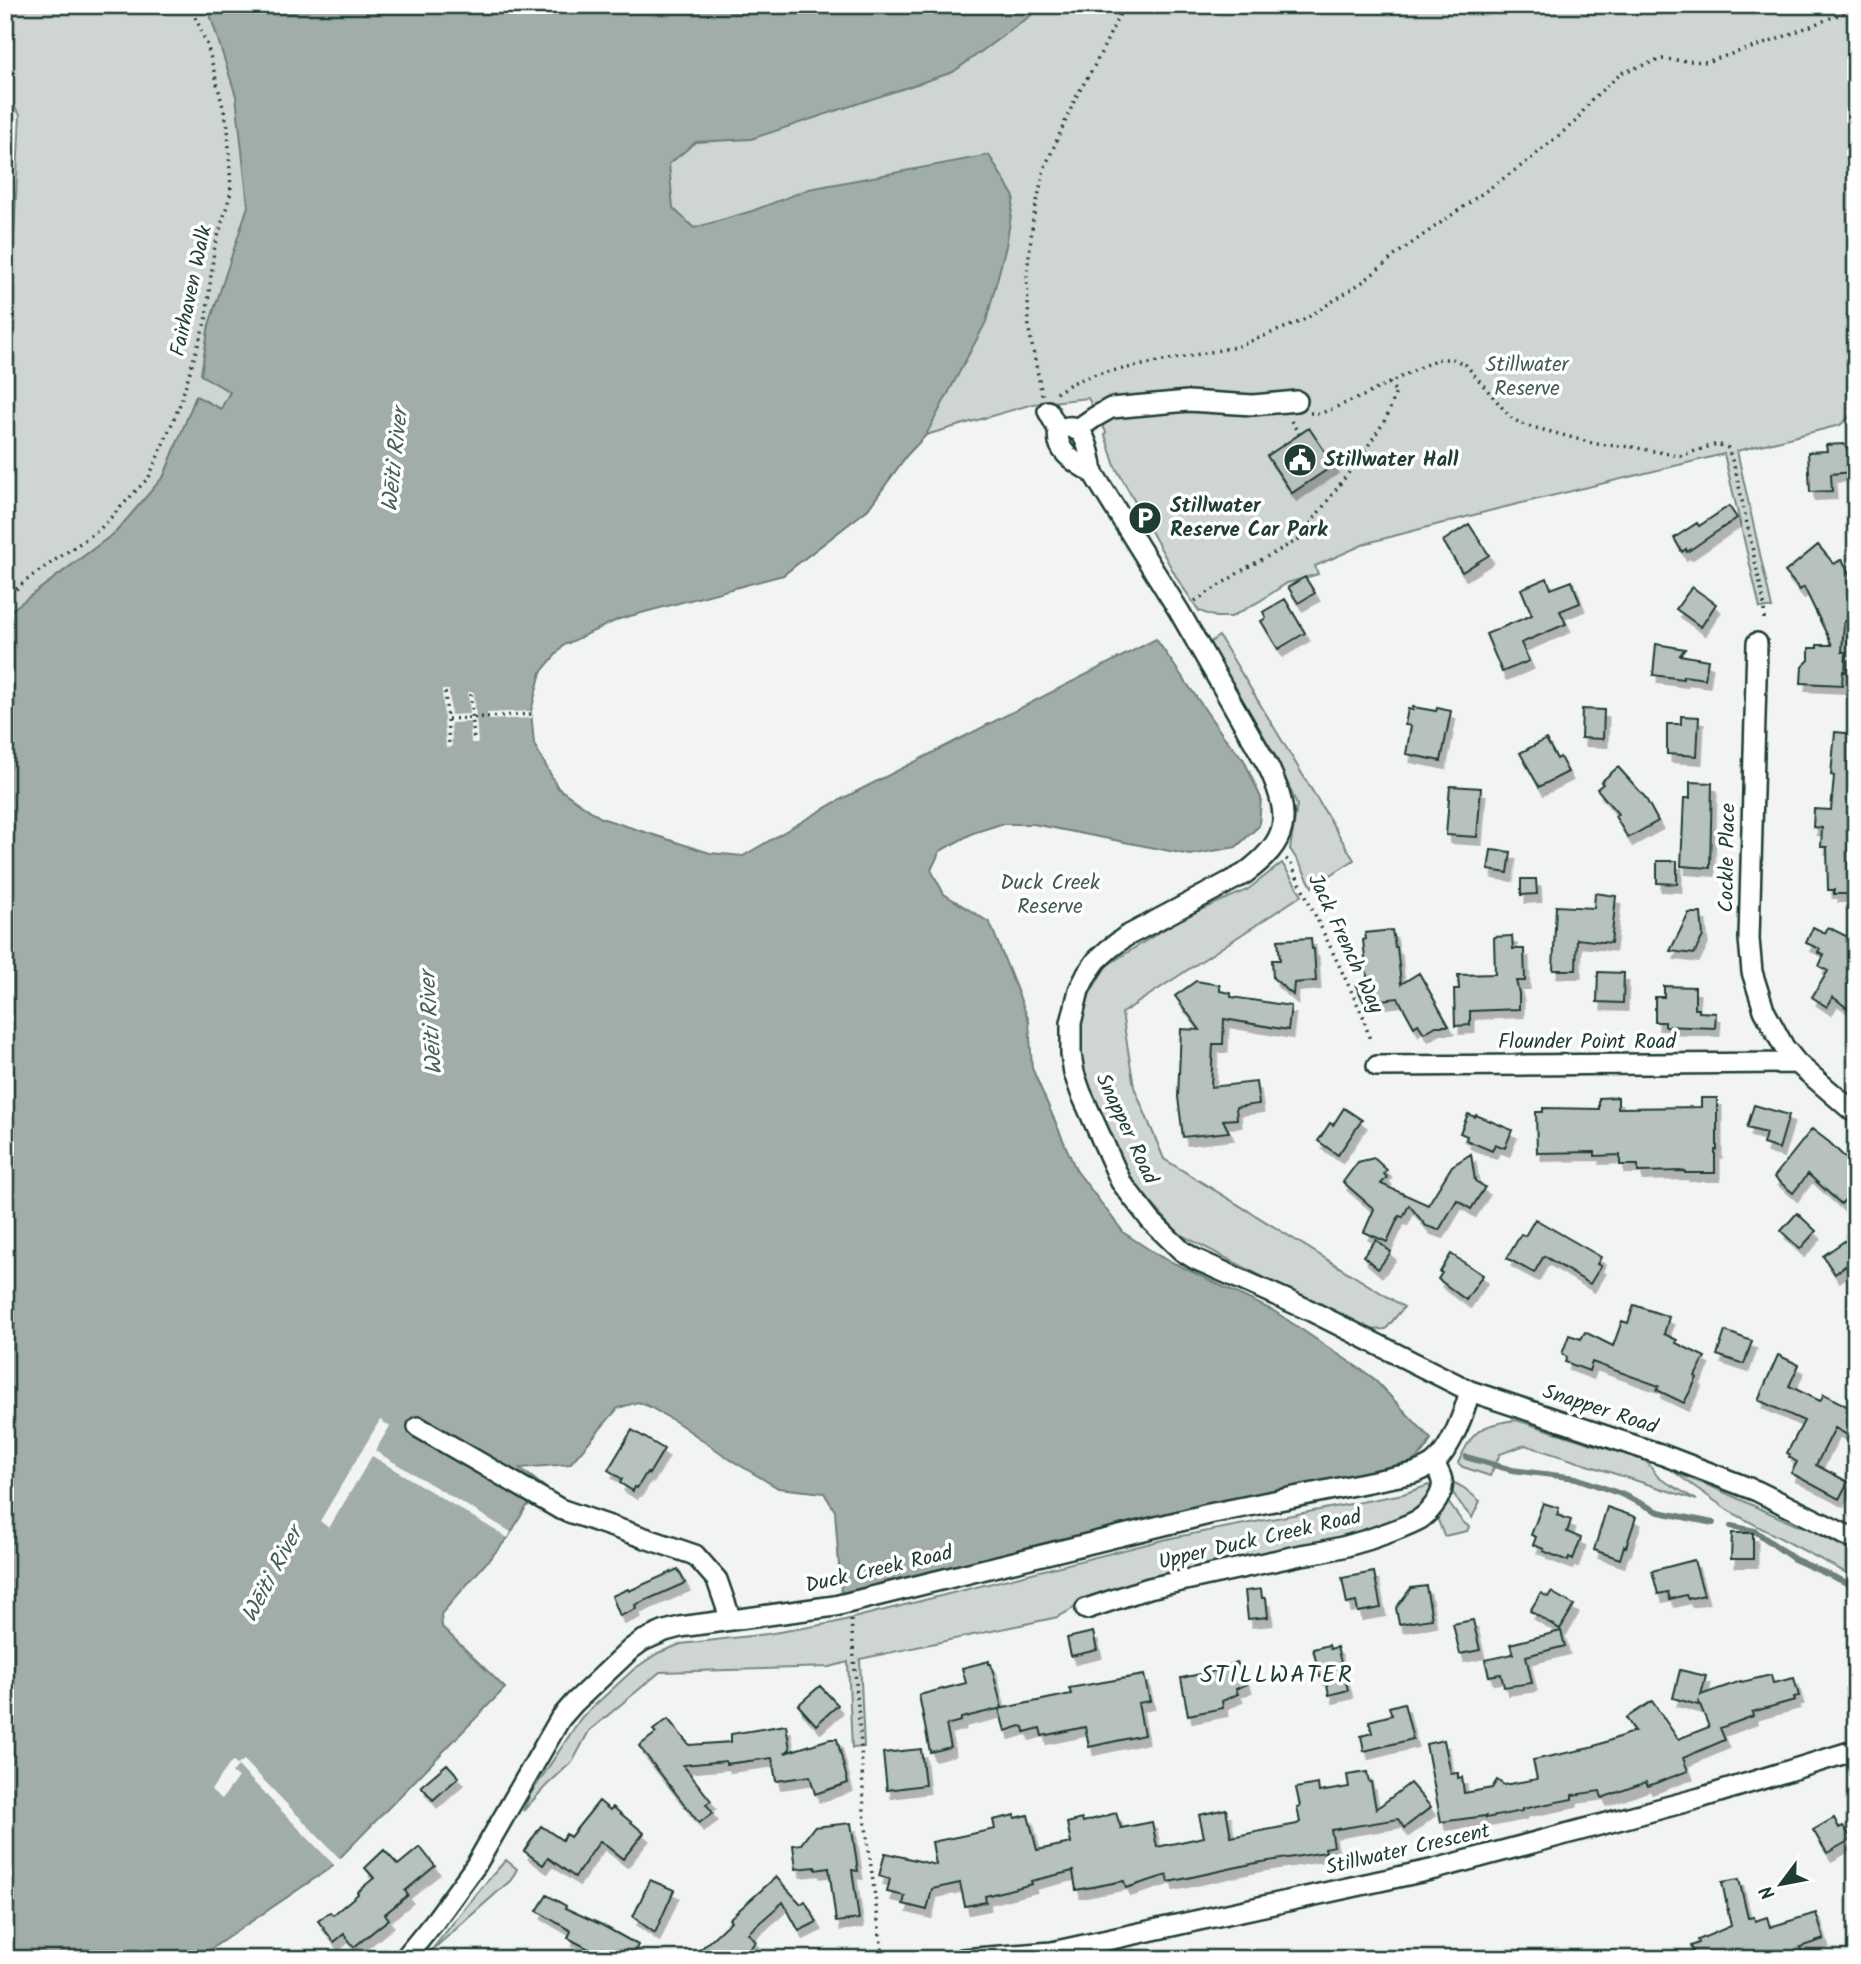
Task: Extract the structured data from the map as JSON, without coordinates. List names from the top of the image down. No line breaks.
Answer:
{"streets":{"street":["Cockle Place","Flounder Point Road","Snapper Road","Upper Duck Creek Road","Duck Creek Road","Stillwater Crescent"],"path":["Fairhaven Walk","Jack French Way"]},"crossings":[["Cockle Place","Flounder Point Road"],["Upper Duck Creek Road","Duck Creek Road"]],"districts":["STILLWATER"],"water":["Wēiti River"],"parks":["Stillwater Reserve","Duck Creek Reserve"],"places":{"public building":["Stillwater Hall"],"parking":["Stillwater Reserve Car Park"]},"north":"bottom left"}
